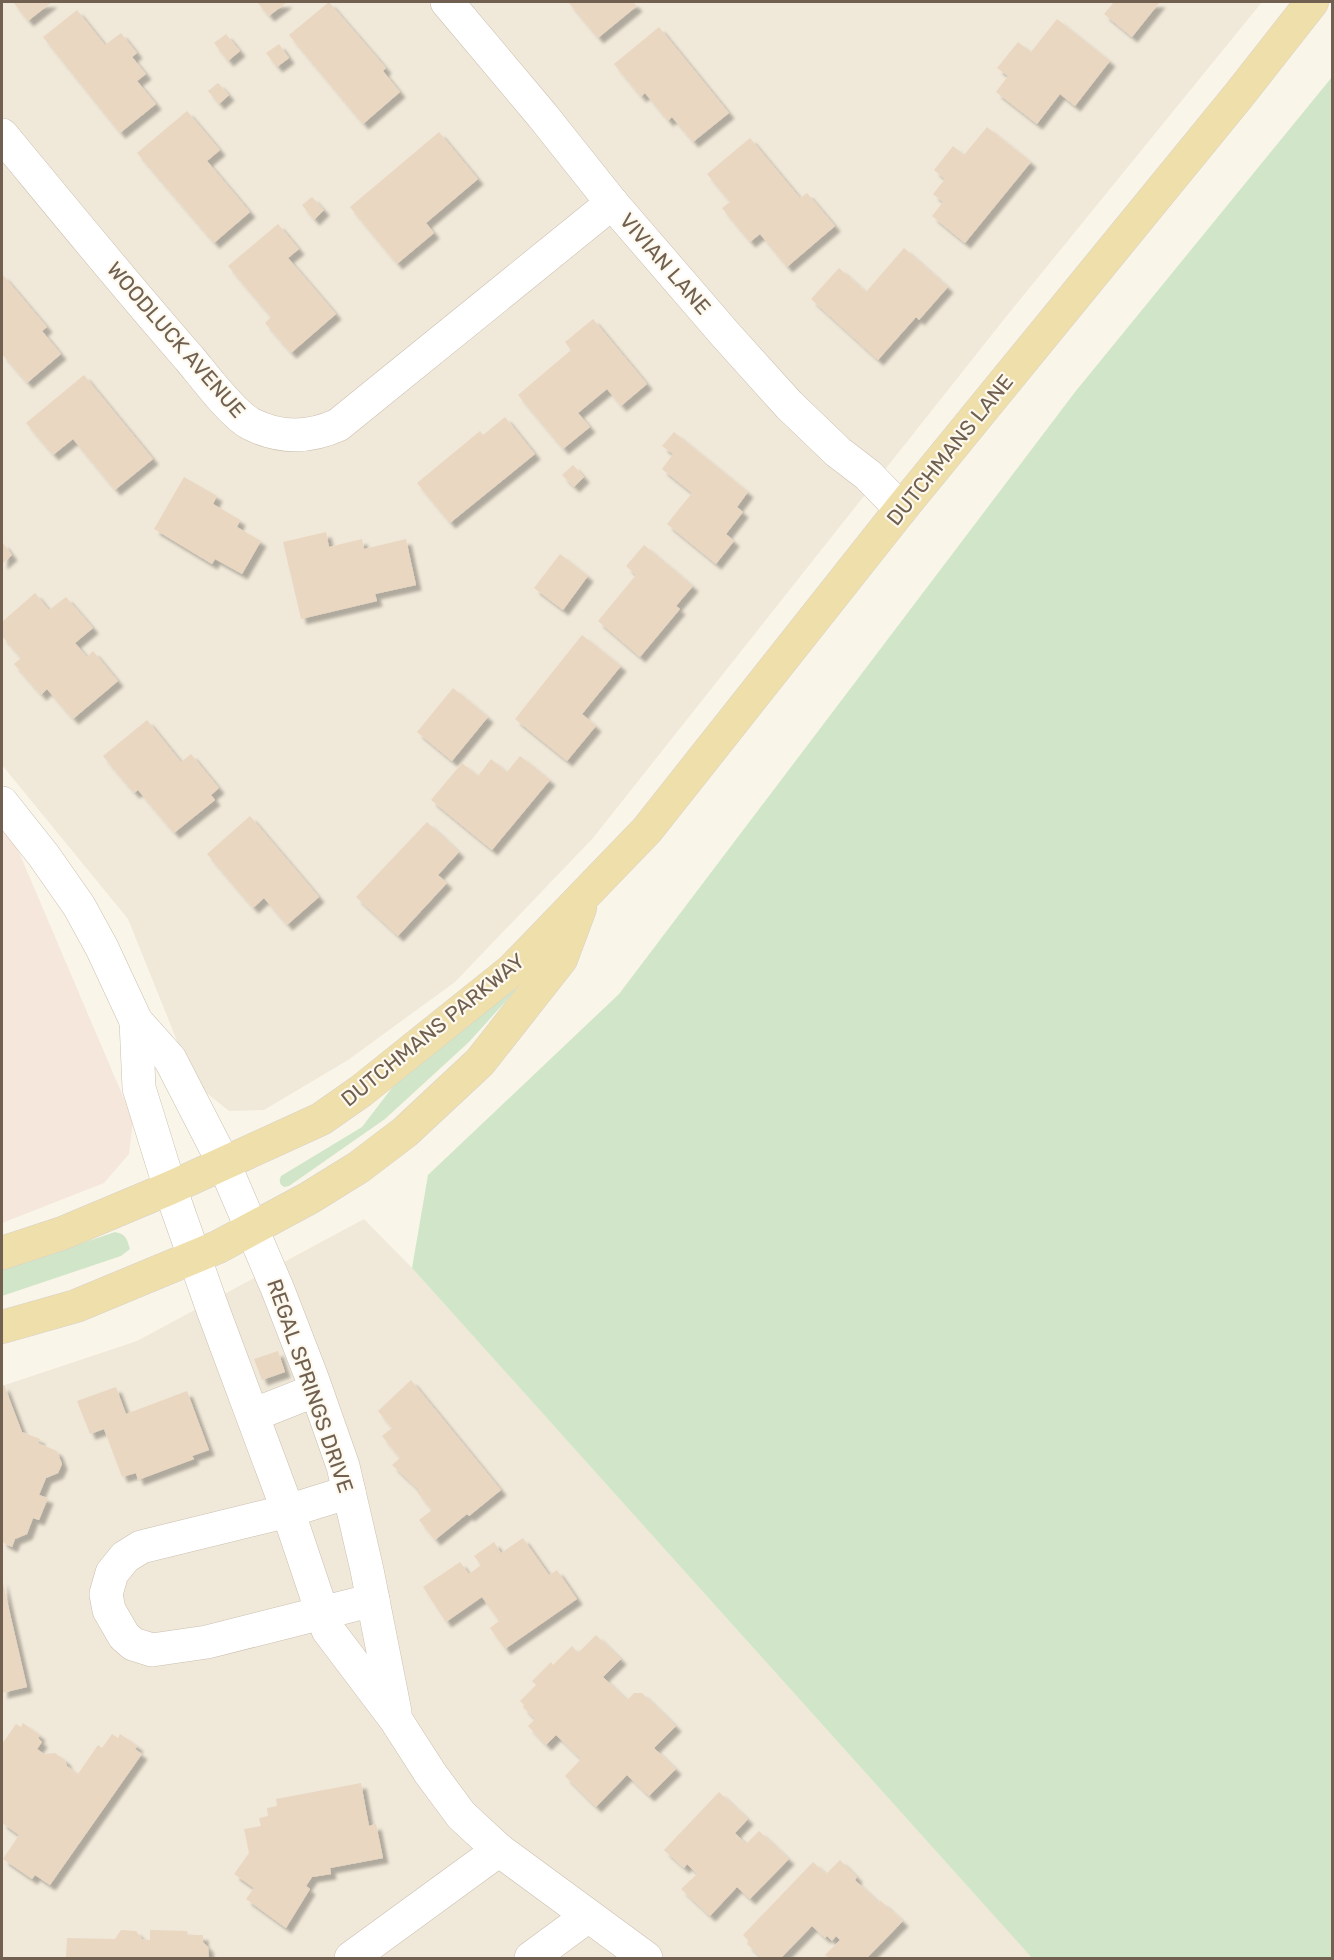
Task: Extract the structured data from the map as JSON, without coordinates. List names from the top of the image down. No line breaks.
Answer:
{"streets":{"main road":["DUTCHMANS LANE","DUTCHMANS PARKWAY"],"street":["VIVIAN LANE","WOODLUCK AVENUE","REGAL SPRINGS DRIVE"]},"crossings":[["VIVIAN LANE","WOODLUCK AVENUE"],["VIVIAN LANE","DUTCHMANS LANE"],["DUTCHMANS LANE","DUTCHMANS PARKWAY"],["DUTCHMANS PARKWAY","REGAL SPRINGS DRIVE"]]}
